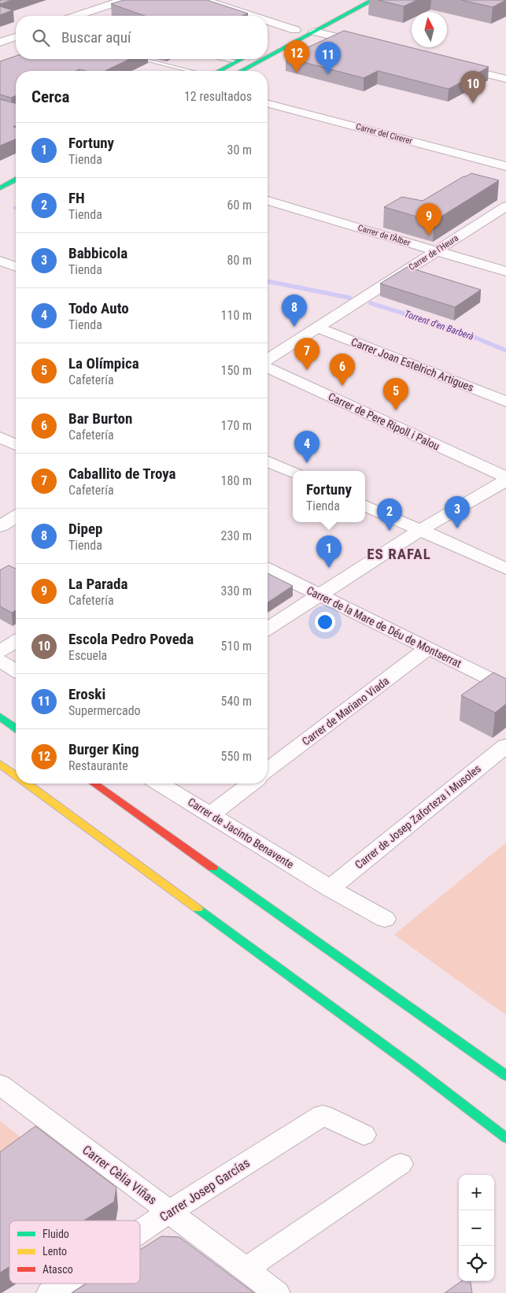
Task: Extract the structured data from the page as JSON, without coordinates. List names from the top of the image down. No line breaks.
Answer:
{"streets":{"street":["Carrer del Cirerer","Carrer de l'Àlber","Carrer de l'Heura","Carrer Joan Estelrich Artigues","Carrer de Pere Ripoll i Palou","Carrer de la Mare de Déu de Montserrat","Carrer de Mariano Viada","Carrer de Josep Zaforteza i Musoles","Carrer de Jacinto Benavente","Carrer Cèlia Viñas","Carrer Josep Garcías"]},"crossings":[["Carrer de l'Àlber","Carrer de l'Heura"],["Carrer de l'Heura","Carrer Joan Estelrich Artigues"],["Carrer de la Mare de Déu de Montserrat","Carrer de Mariano Viada"],["Carrer de Josep Zaforteza i Musoles","Carrer de Jacinto Benavente"],["Carrer Cèlia Viñas","Carrer Josep Garcías"]],"districts":["ES RAFAL"],"water":["Torrent d'en Barberà"],"legend":["Fluido","Lento","Atasco"],"north":"top","page":{"search":"Buscar aquí","pins":["12","11","10","9","8","7","6","5","4","3","2","1"],"heading":["Cerca","12 resultados"],"list":[{"mark":"1","name":"Fortuny","note":"Tienda","value":"30 m"},{"mark":"2","name":"FH","note":"Tienda","value":"60 m"},{"mark":"3","name":"Babbicola","note":"Tienda","value":"80 m"},{"mark":"4","name":"Todo Auto","note":"Tienda","value":"110 m"},{"mark":"5","name":"La Olímpica","note":"Cafetería","value":"150 m"},{"mark":"6","name":"Bar Burton","note":"Cafetería","value":"170 m"},{"mark":"7","name":"Caballito de Troya","note":"Cafetería","value":"180 m"},{"mark":"8","name":"Dipep","note":"Tienda","value":"230 m"},{"mark":"9","name":"La Parada","note":"Cafetería","value":"330 m"},{"mark":"10","name":"Escola Pedro Poveda","note":"Escuela","value":"510 m"},{"mark":"11","name":"Eroski","note":"Supermercado","value":"540 m"},{"mark":"12","name":"Burger King","note":"Restaurante","value":"550 m"}],"popup":["Fortuny","Tienda"],"map_buttons":["+","−"]}}
